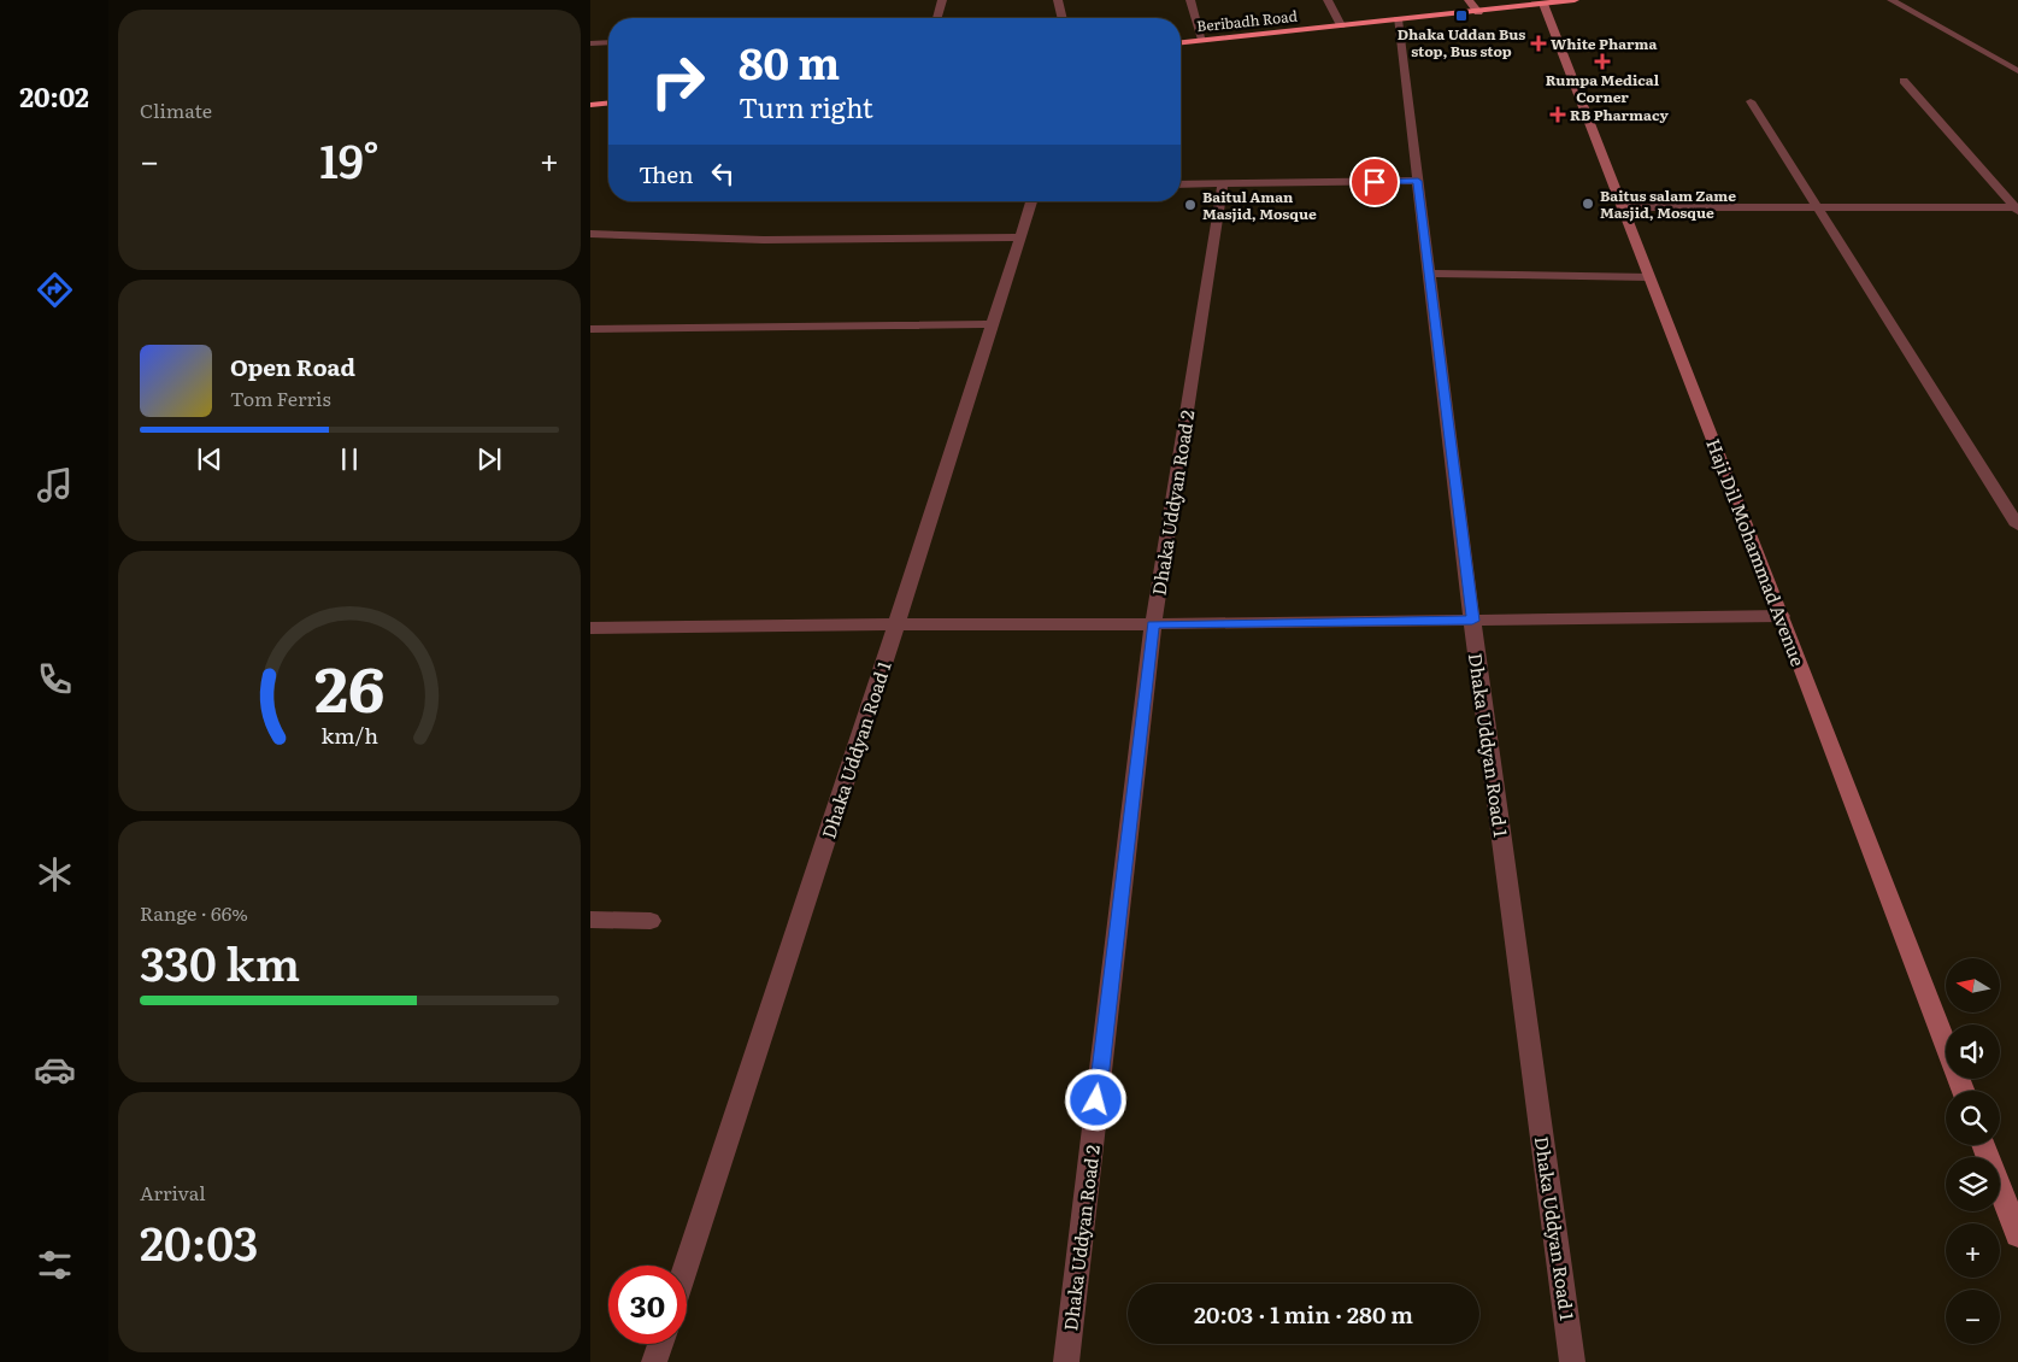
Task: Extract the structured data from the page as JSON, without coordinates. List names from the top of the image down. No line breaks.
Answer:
{"streets":{"highway":["Beribadh Road"],"street":["Dhaka Uddyan Road 2","Haji Dil Mohammad Avenue","Dhaka Uddyan Road 1"]},"crossings":[["Beribadh Road","Haji Dil Mohammad Avenue"],["Beribadh Road","Dhaka Uddyan Road 1"]],"places":{"transit":["Dhaka Uddan Bus stop, Bus stop"],"health":["White Pharma","Rumpa Medical Corner","RB Pharmacy"],"other":["Baitus salam Zame Masjid, Mosque","Baitul Aman Masjid, Mosque"]},"north":"left","page":{"tabs":"20:02","tile":["Climate",["Range · 66%","330 km"],["Arrival","20:03"]],"turn":["80 m","Turn right"],"heat":["−","19°","+"],"then":"Then","song":["Open Road","Tom Ferris"],"map_buttons":["+","−"],"limit":"30","trip":"20:03 · 1 min · 280 m","gauge":["26","km/h"]}}
